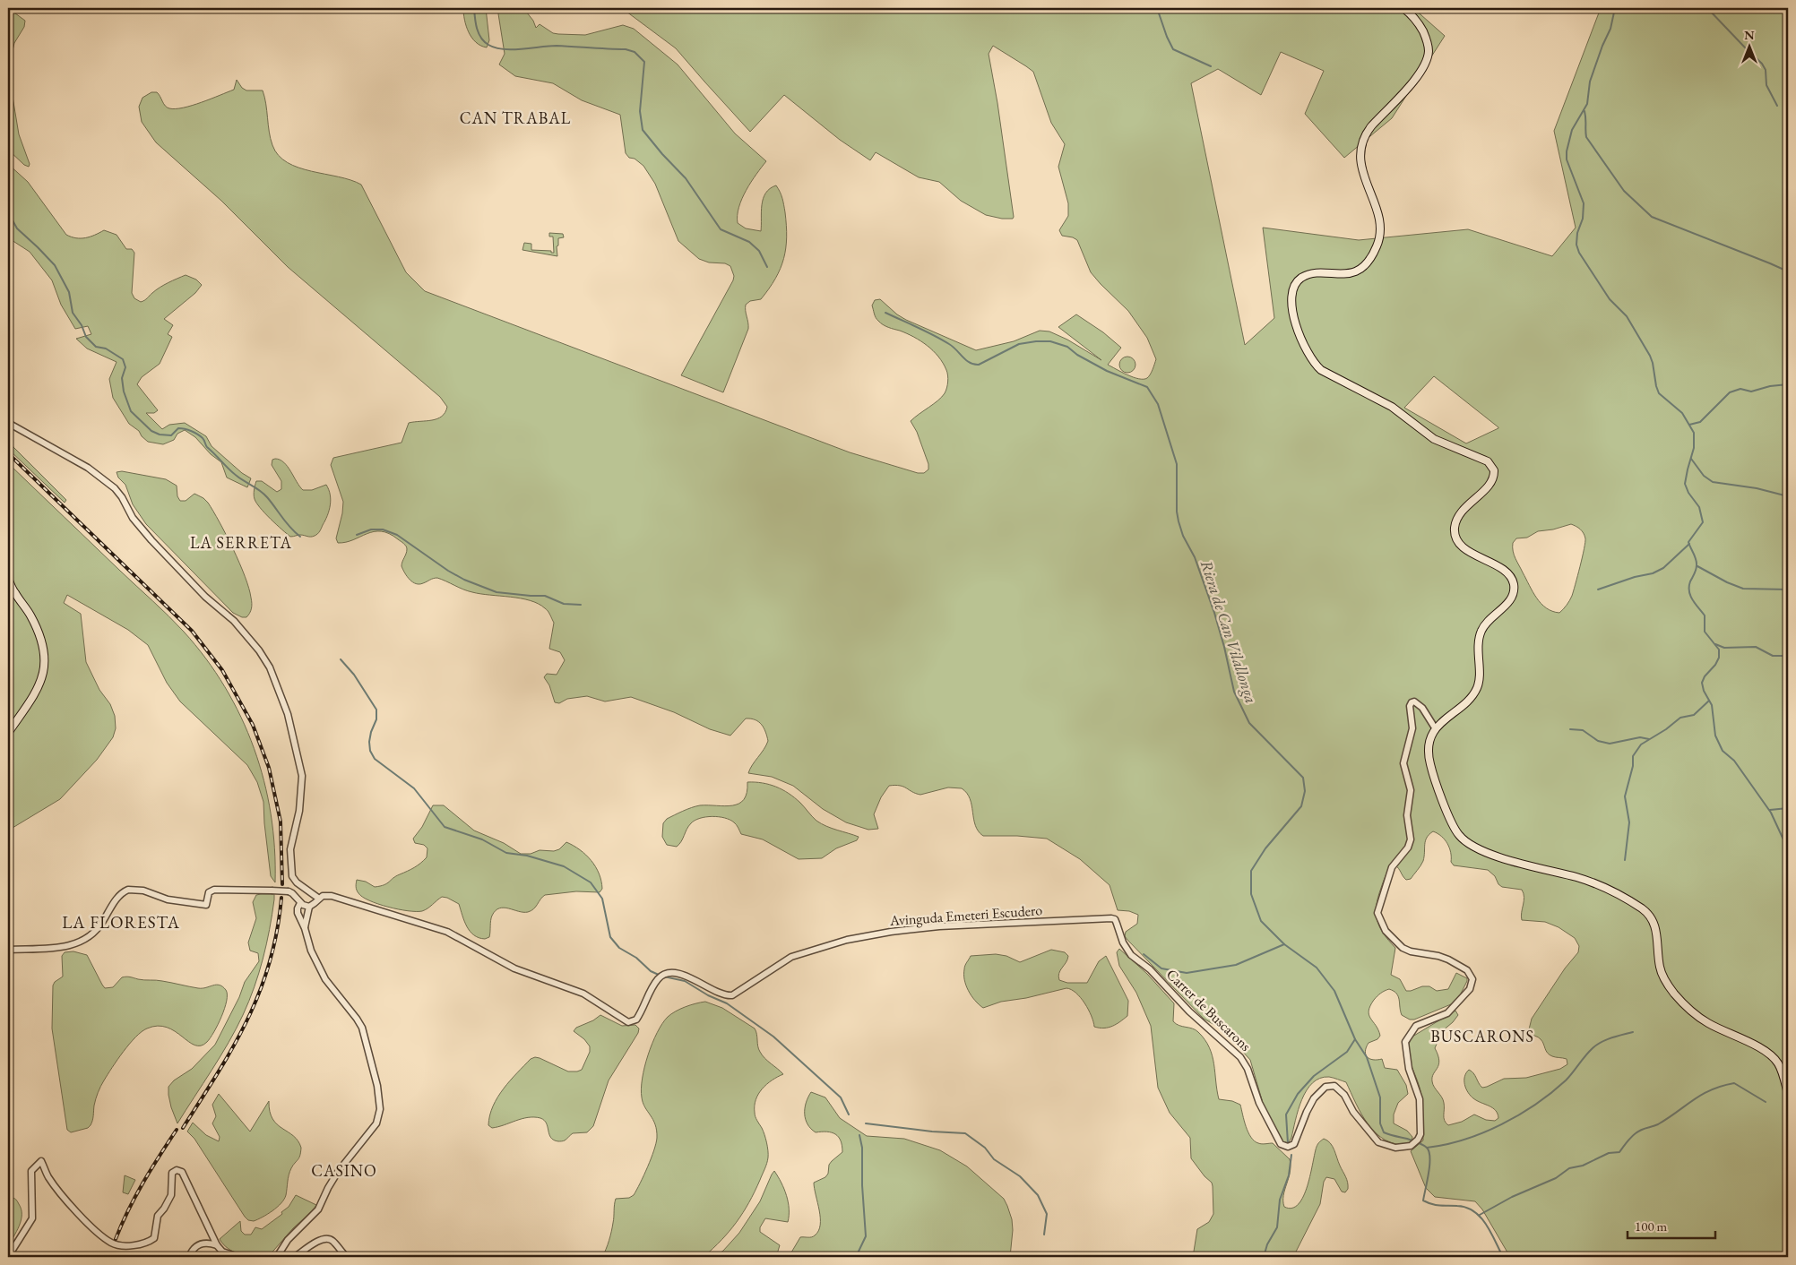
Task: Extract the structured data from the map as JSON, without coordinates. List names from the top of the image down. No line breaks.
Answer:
{"streets":{"street":["Avinguda Emeteri Escudero","Carrer de Buscarons"]},"crossings":[["Avinguda Emeteri Escudero","Carrer de Buscarons"]],"districts":["CAN TRABAL","LA SERRETA","LA FLORESTA","BUSCARONS","CASINO"],"water":["Riera de Can Vilallonga"],"scale_bar":"100 m","north":"top"}
